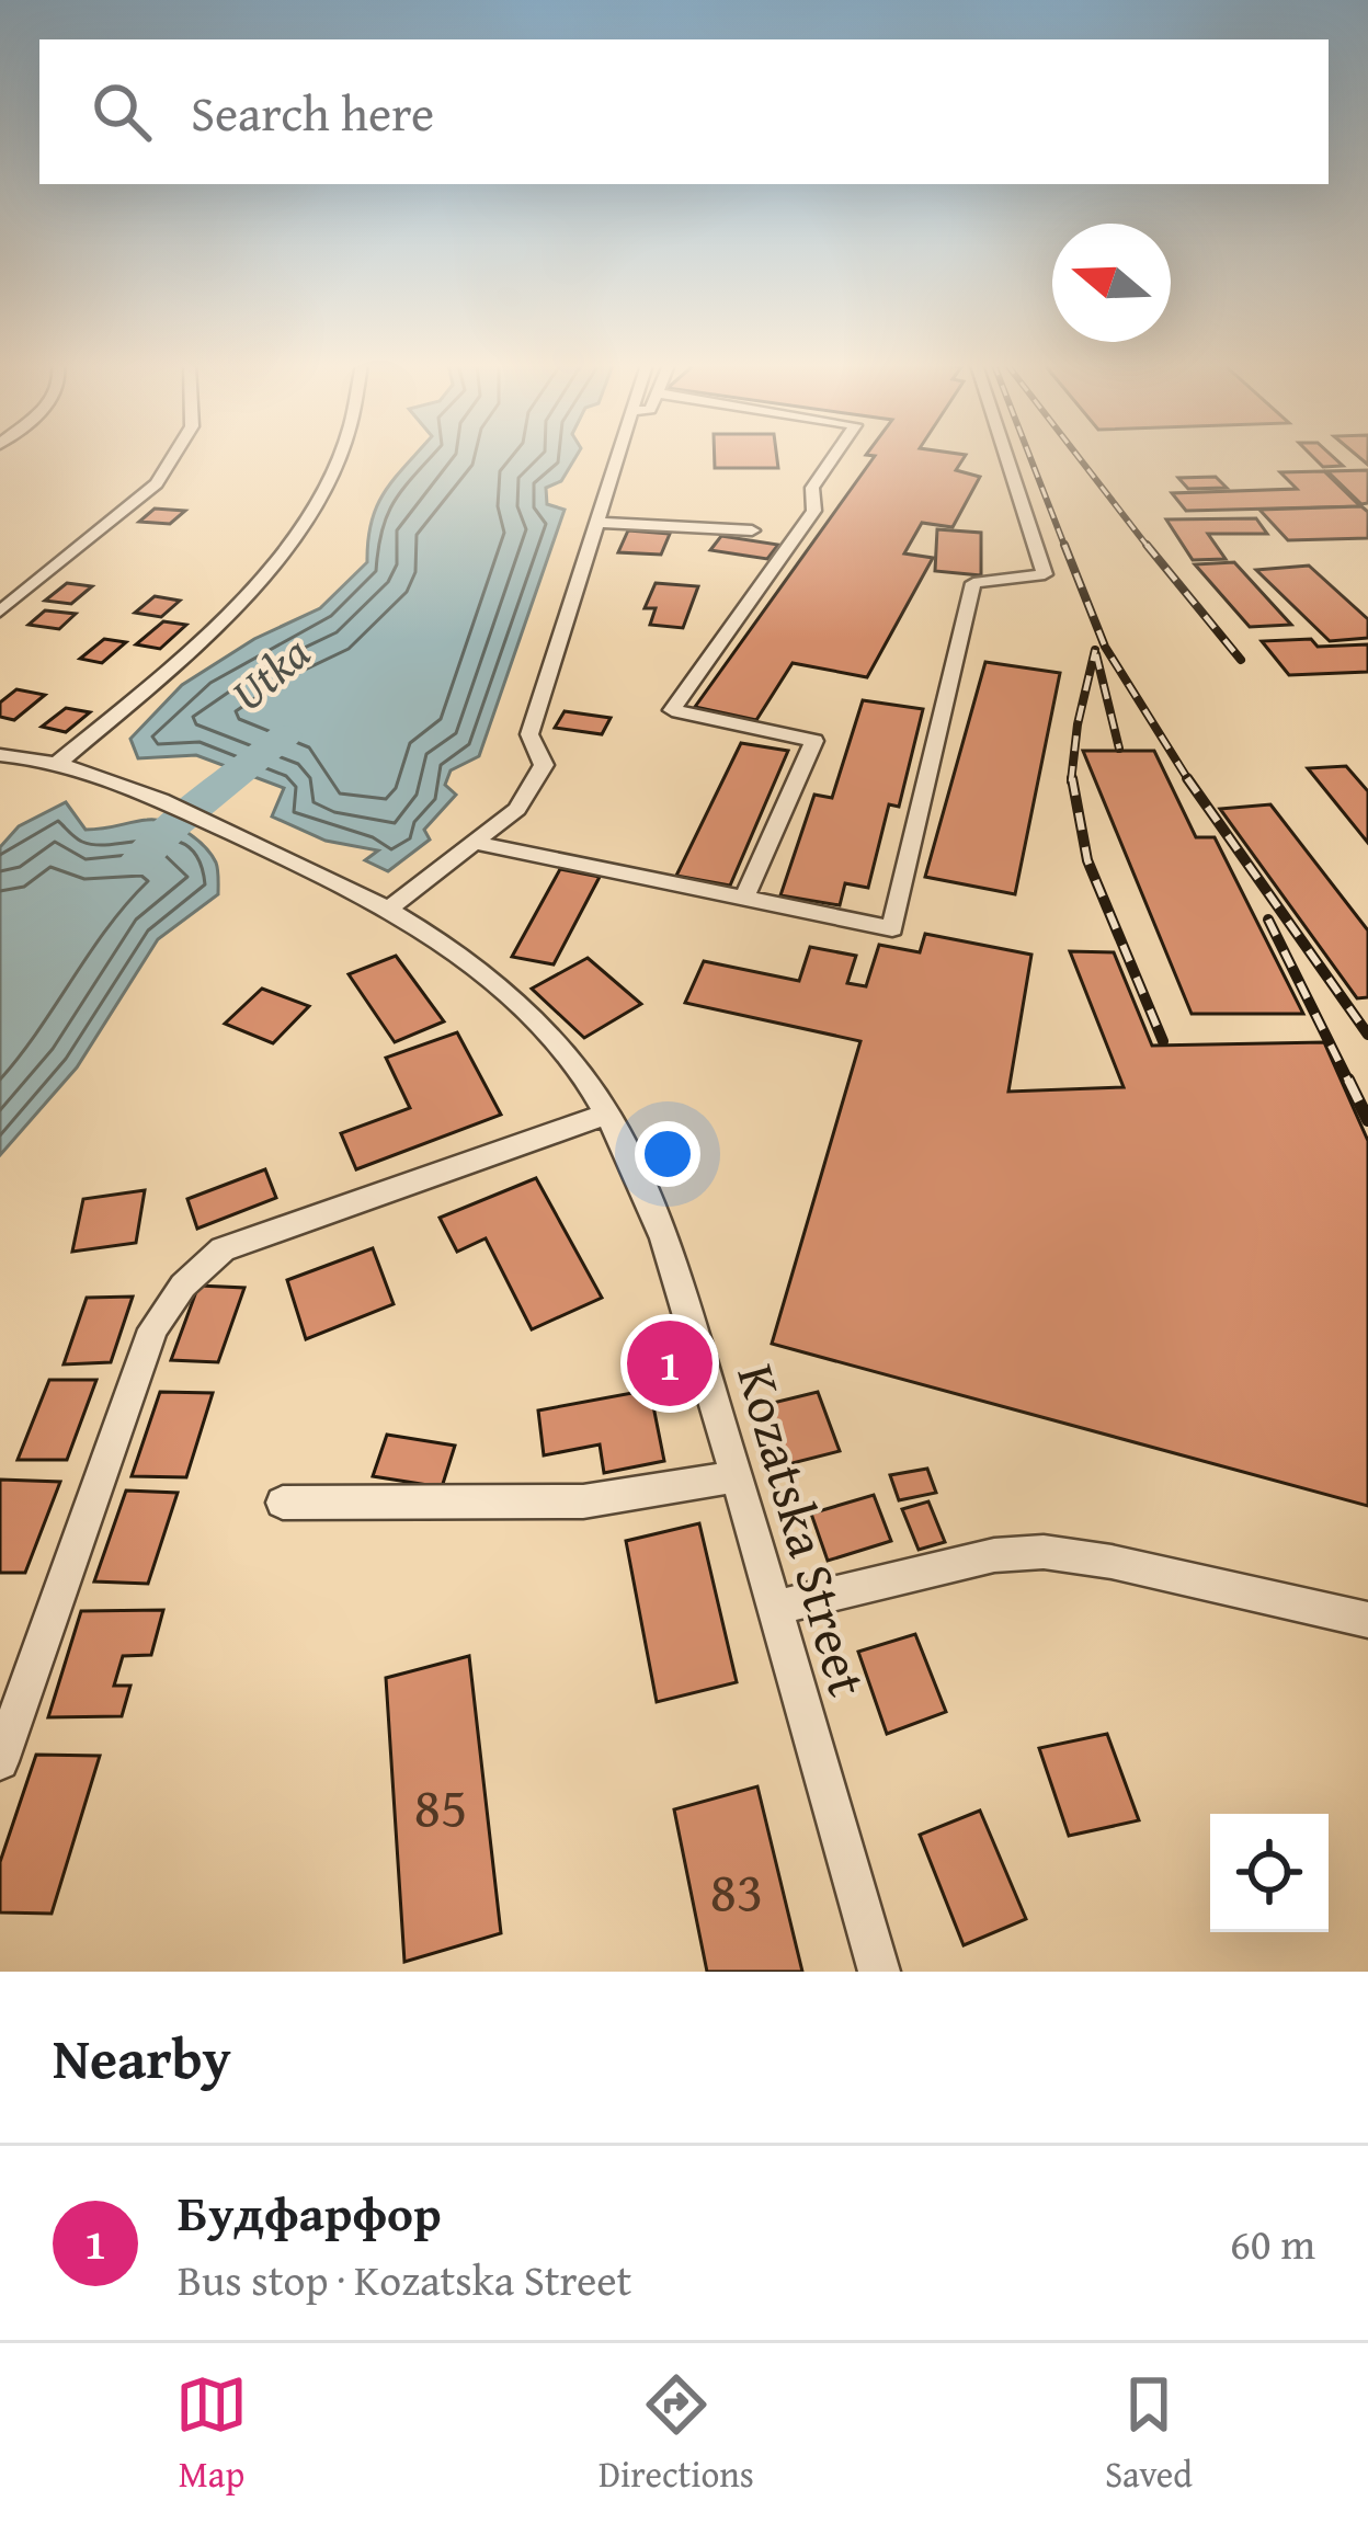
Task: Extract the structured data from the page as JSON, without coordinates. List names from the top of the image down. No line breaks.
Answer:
{"streets":{"street":["Kozatska Street"]},"water":["Utka"],"house_numbers":["85","83"],"north":"left","page":{"search":"Search here","pins":"1","heading":"Nearby","list":[{"mark":"1","name":"Будфарфор","note":"Bus stop · Kozatska Street","value":"60 m"}],"nav":["Map","Directions","Saved"]}}
